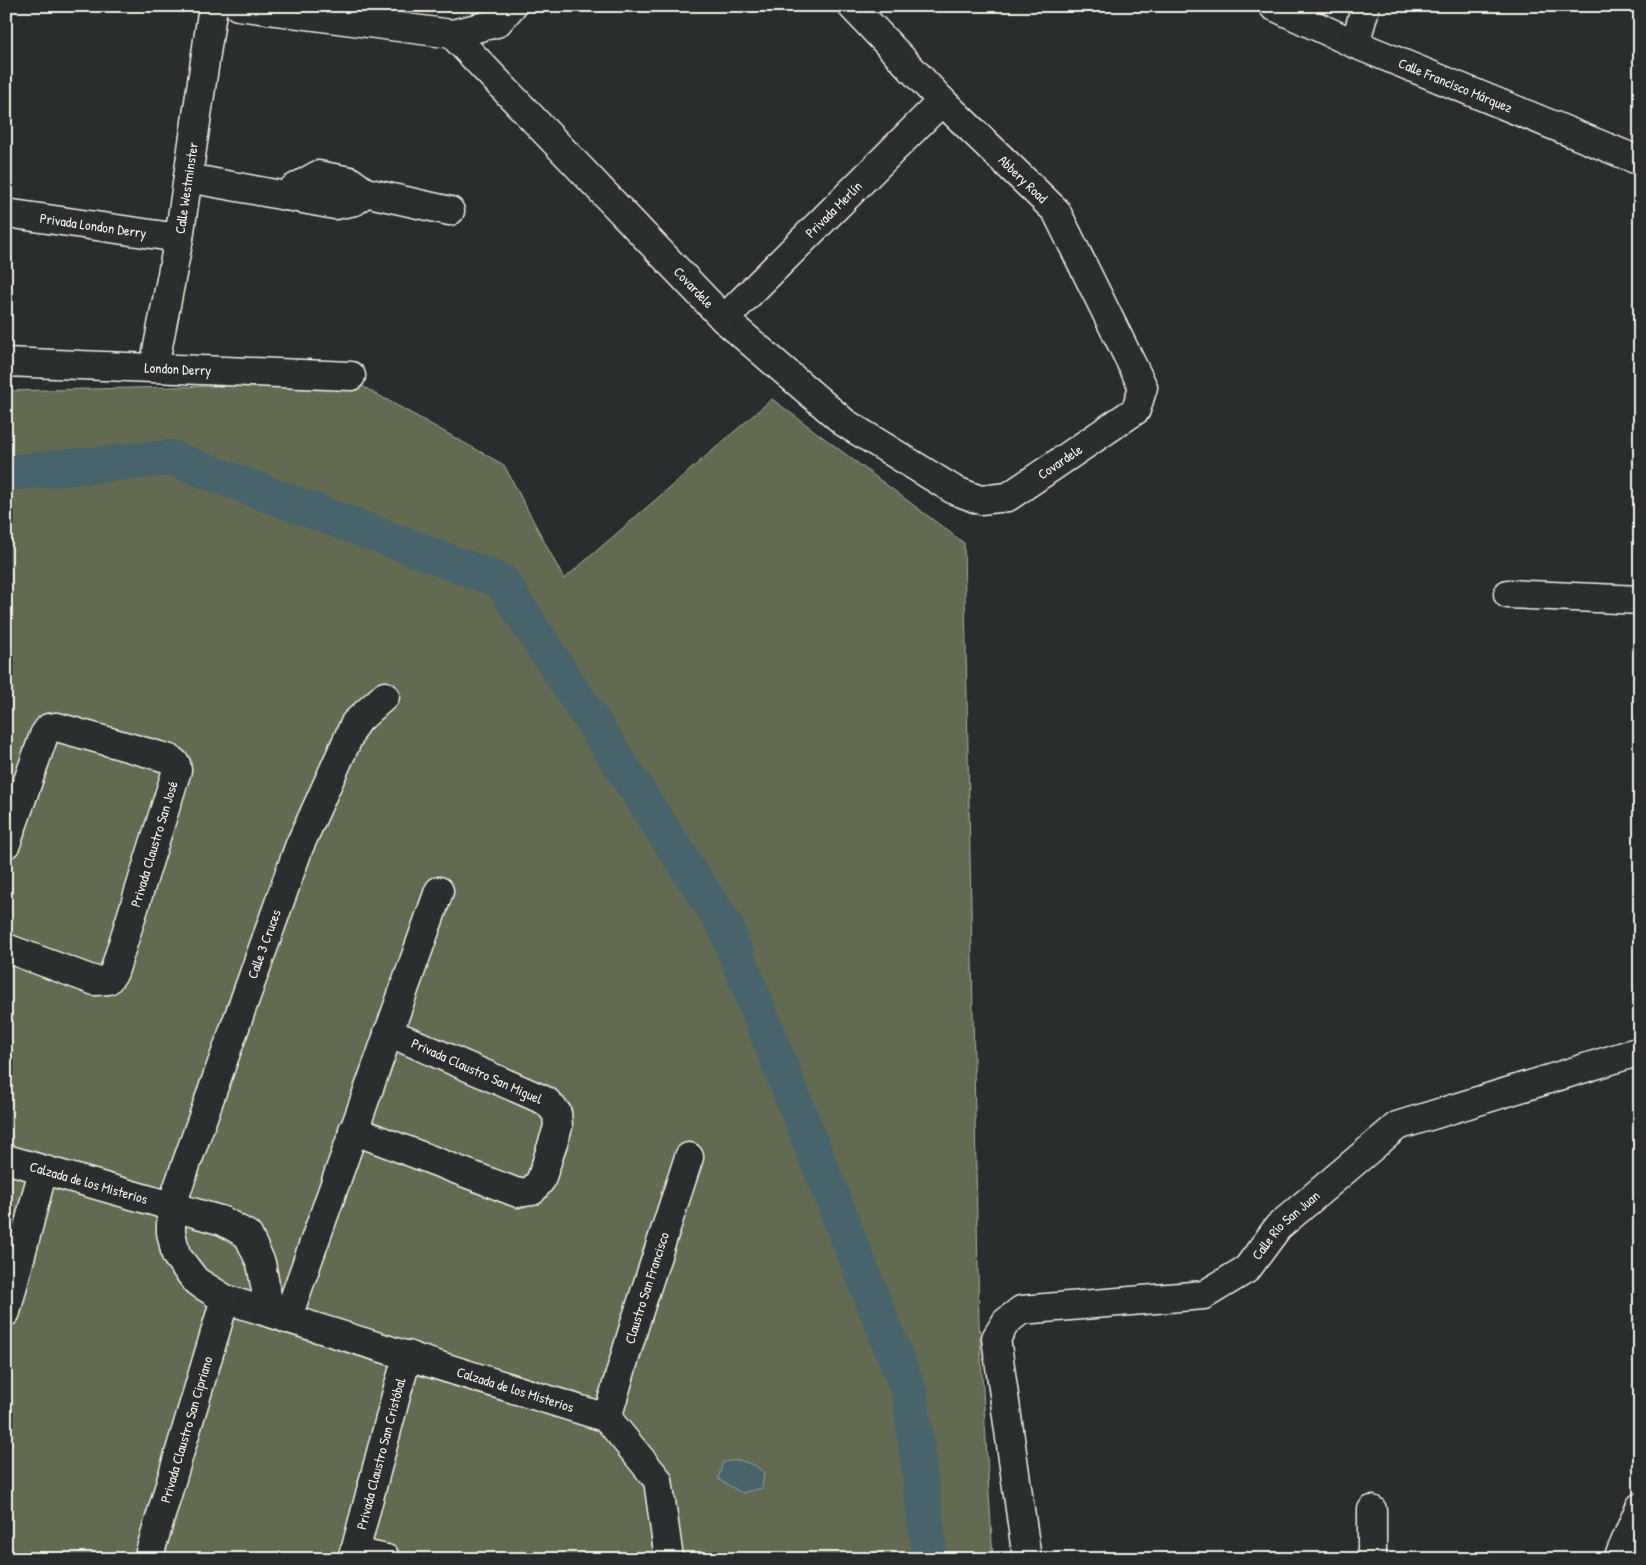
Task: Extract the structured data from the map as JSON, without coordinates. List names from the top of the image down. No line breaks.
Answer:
{"streets":{"street":["Calle Francisco Márquez","Abbery Road","Calle Westminster","Privada Merlín","Privada London Derry","Covardele","London Derry","Privada Claustro San José","Calle 3 Cruces","Privada Claustro San Miguel","Calzada de los Misterios","Calle Río San Juan","Claustro San Francisco","Privada Claustro San Cipriano","Privada Claustro San Cristóbal"]},"crossings":[["Abbery Road","Privada Merlín"],["Abbery Road","Covardele"],["Calle Westminster","Privada London Derry"],["Calle Westminster","London Derry"],["Privada Merlín","Covardele"],["Calle 3 Cruces","Calzada de los Misterios"],["Calzada de los Misterios","Claustro San Francisco"],["Calzada de los Misterios","Privada Claustro San Cipriano"],["Calzada de los Misterios","Privada Claustro San Cristóbal"]]}
